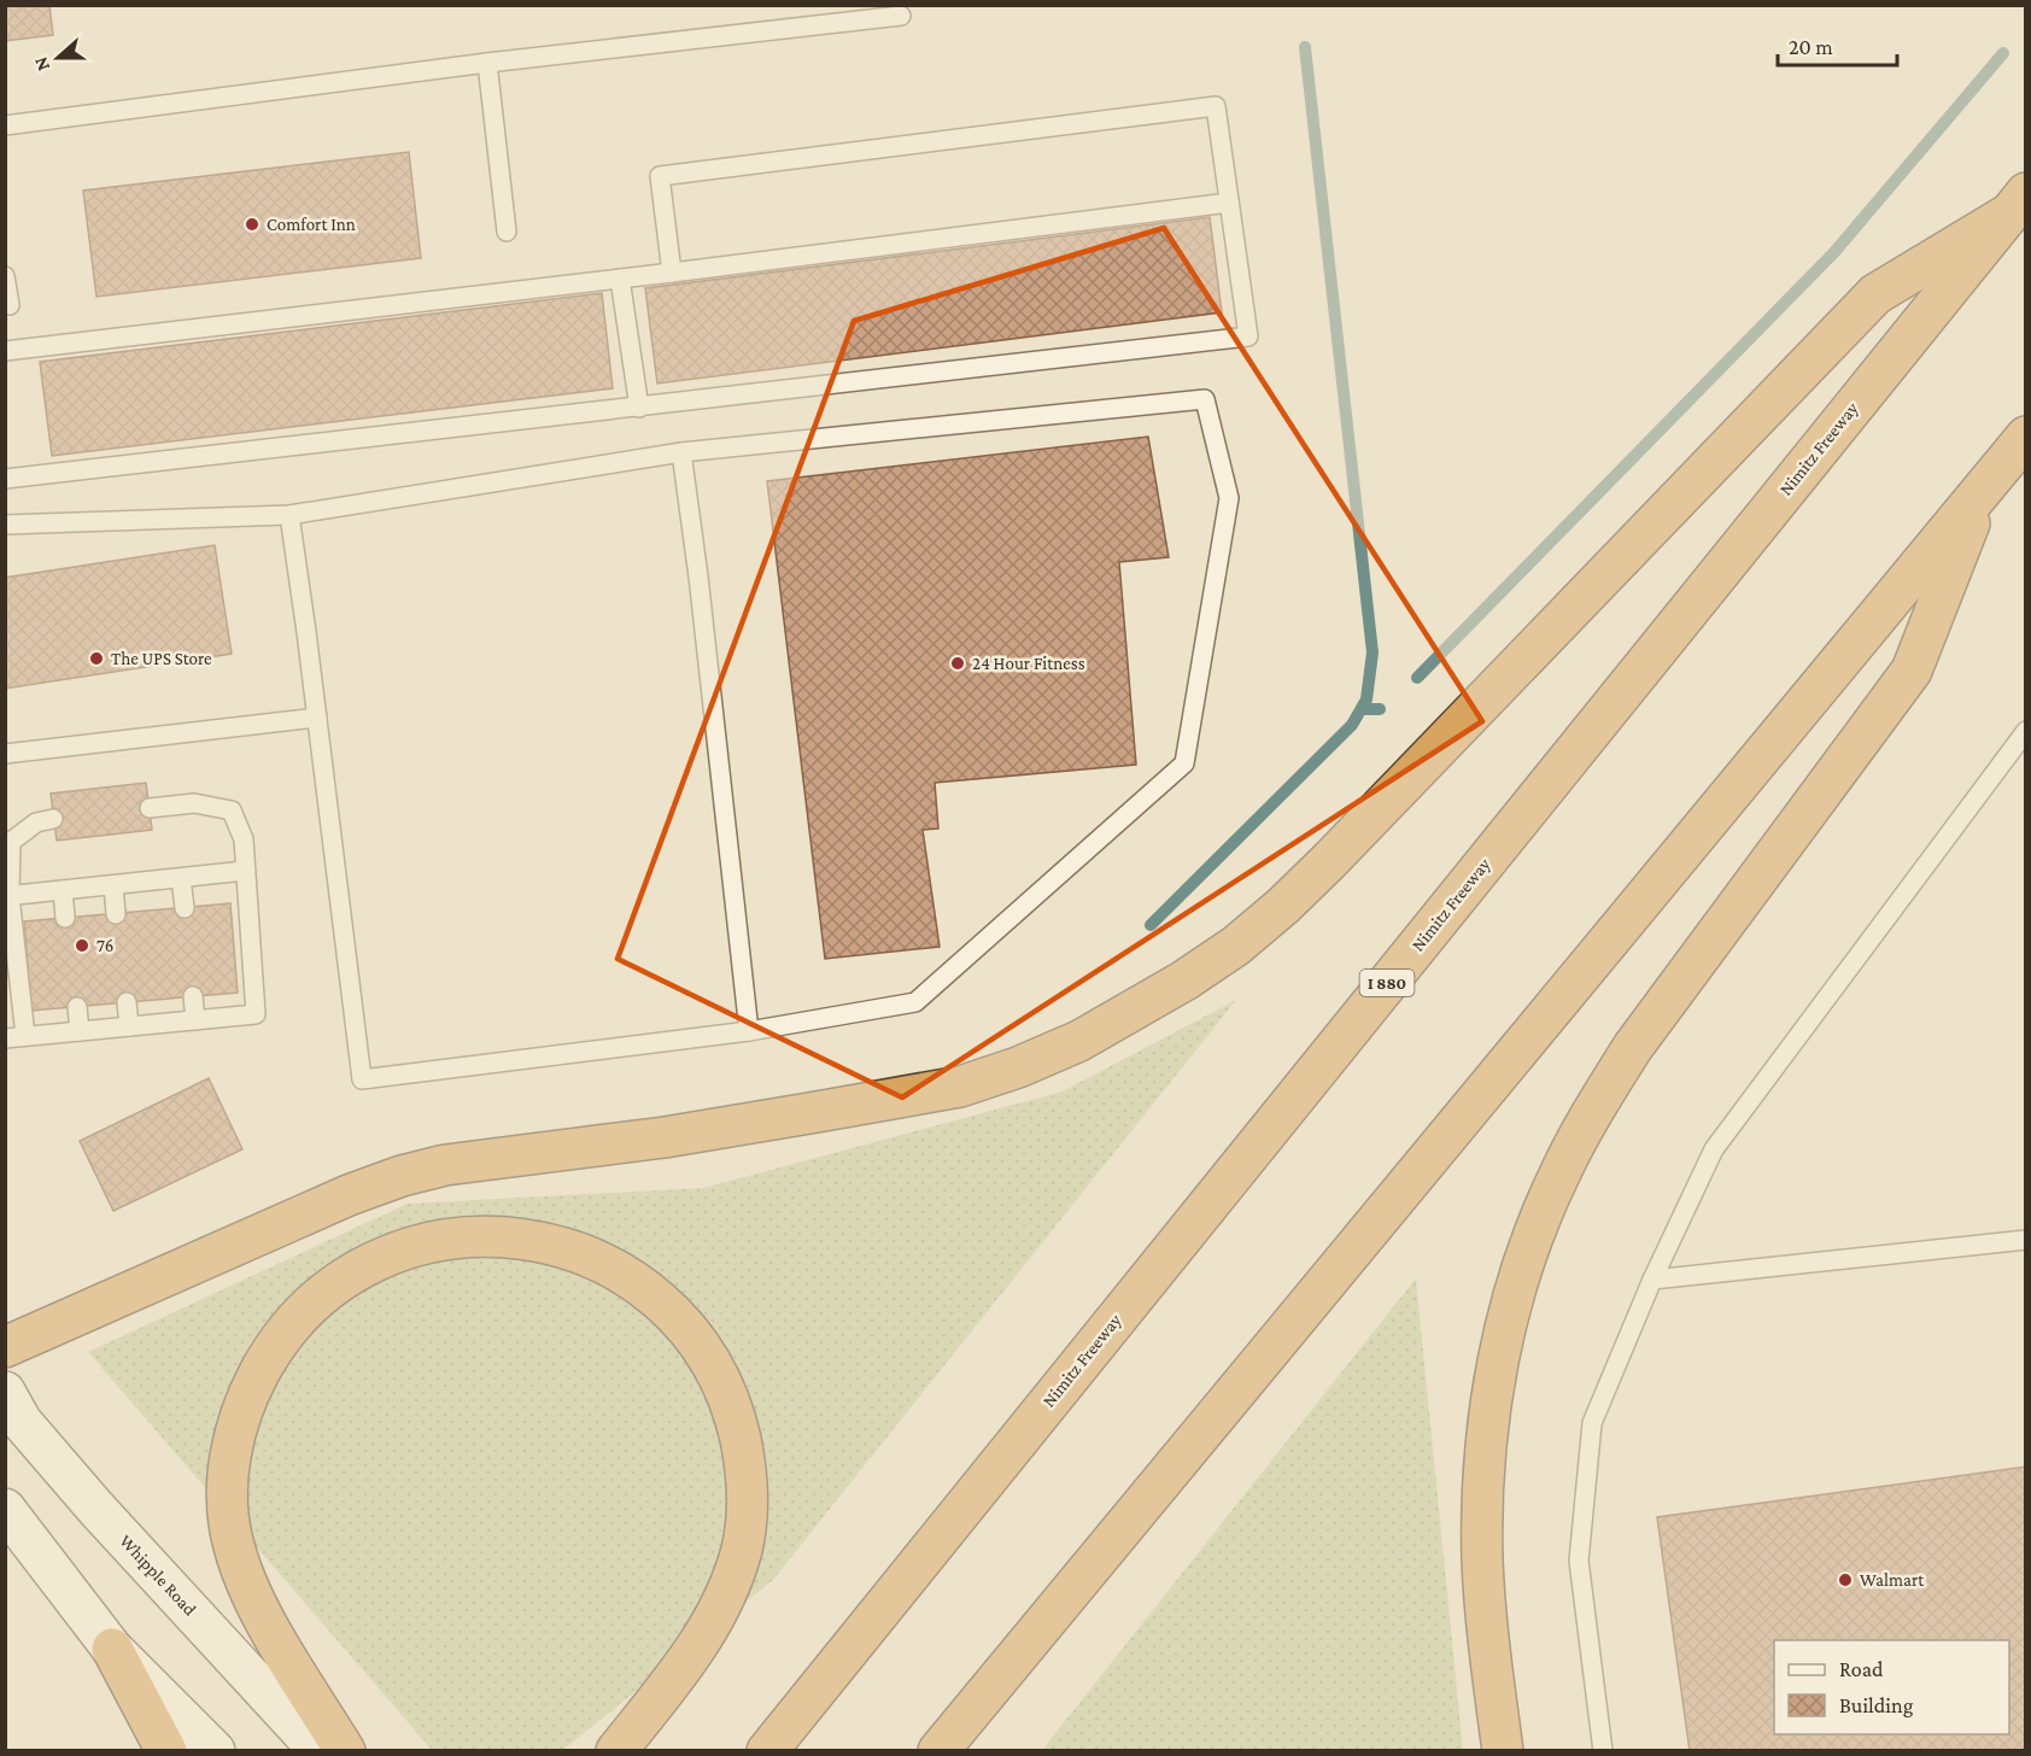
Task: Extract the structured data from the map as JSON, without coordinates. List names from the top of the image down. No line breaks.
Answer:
{"streets":{"highway":["Nimitz Freeway","I 880"],"main road":["Whipple Road"]},"places":["Comfort Inn","The UPS Store","24 Hour Fitness","76","Walmart"],"legend":["Road","Building"],"scale_bar":"20 m","north":"left"}
